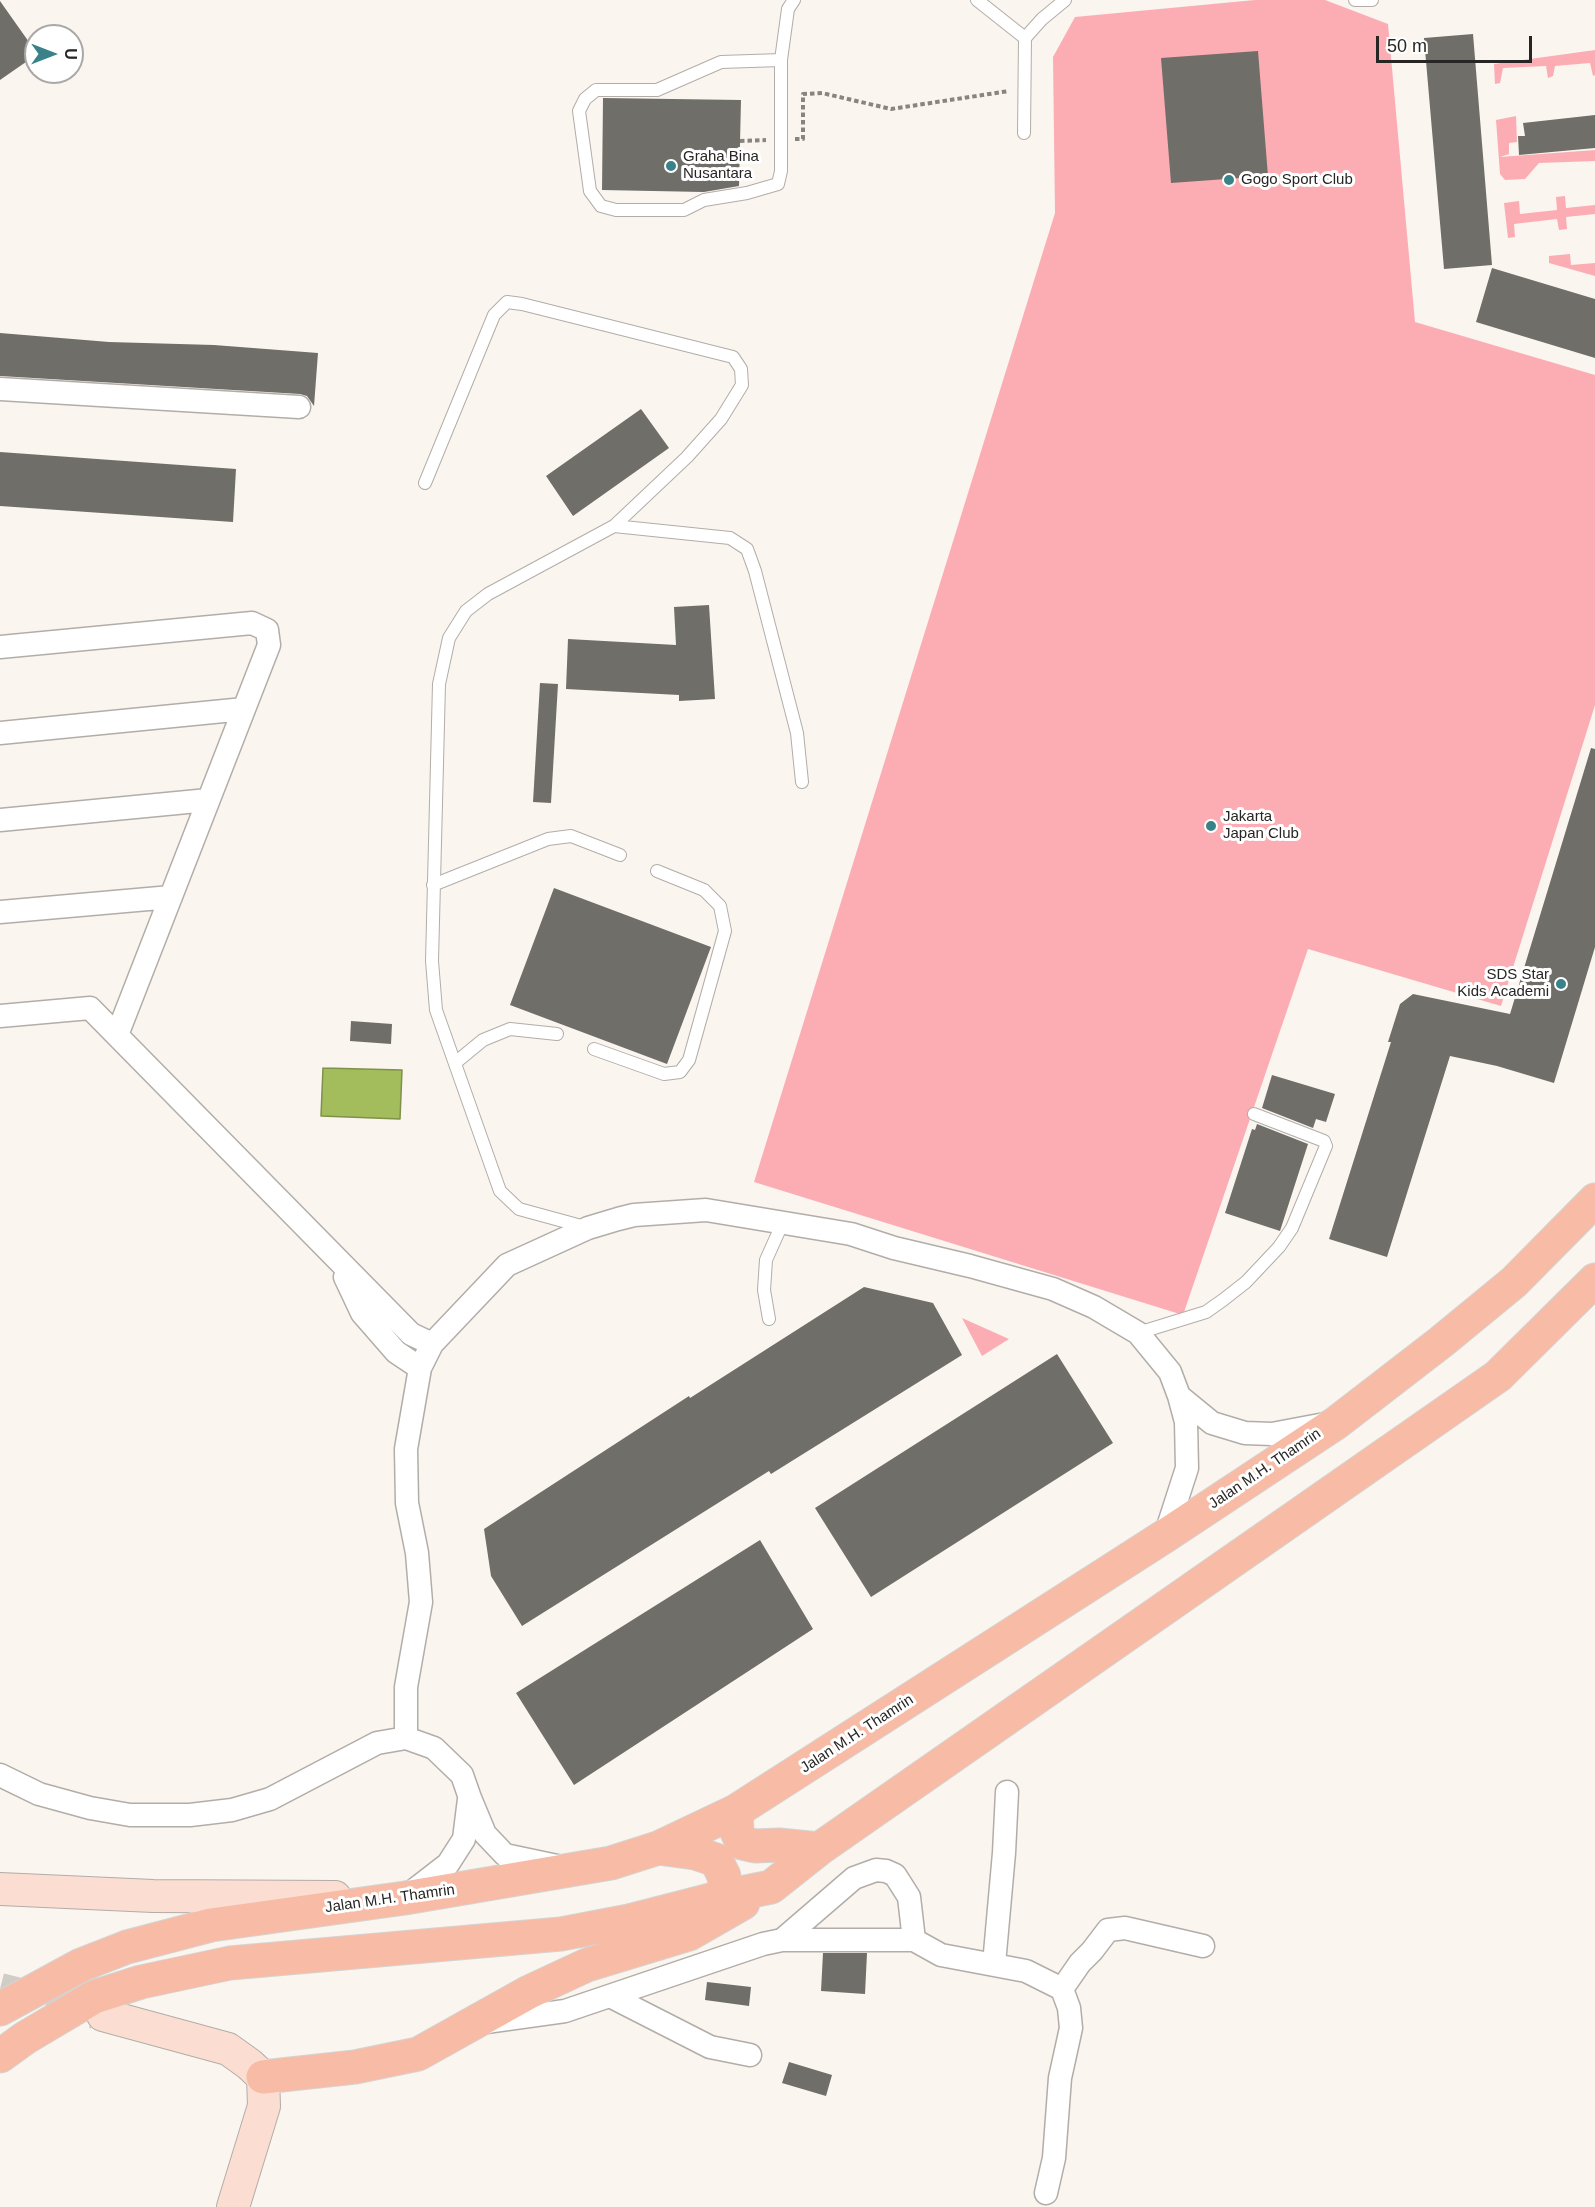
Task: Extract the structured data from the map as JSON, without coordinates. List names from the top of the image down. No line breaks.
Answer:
{"streets":{"main road":["Jalan M.H. Thamrin"]},"places":["Graha Bina Nusantara","Gogo Sport Club","Jakarta Japan Club","SDS Star Kids Academi"],"scale_bar":"50 m","north":"right"}
